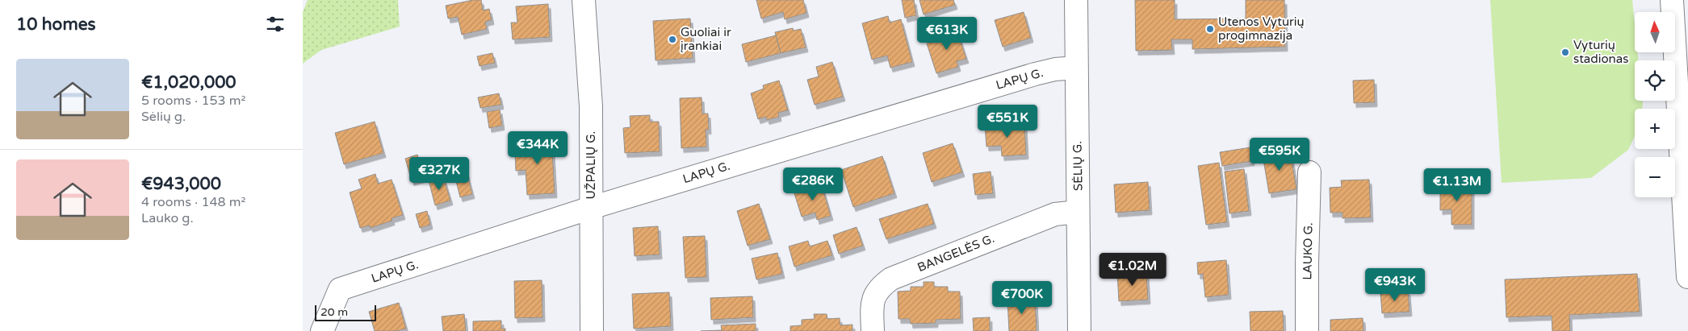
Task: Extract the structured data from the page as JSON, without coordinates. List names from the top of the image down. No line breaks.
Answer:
{"streets":{"street":["LAPŲ G.","UŽPALIŲ G.","SĖLIŲ G.","LAUKO G.","BANGELĖS G."]},"crossings":[["LAPŲ G.","UŽPALIŲ G."],["LAPŲ G.","SĖLIŲ G."],["SĖLIŲ G.","BANGELĖS G."]],"places":["Utenos Vyturių progimnazija","Guoliai ir įrankiai","Vyturių stadionas"],"scale_bar":"20 m","north":"top","page":{"heading":"10 homes","map_buttons":["+","−"],"price":["€613K","€551K","€344K","€595K","€327K","€286K","€1.13M","€1.02M","€943K","€700K"],"list":[{"name":"€1,020,000","note":"5 rooms · 153 m² · Sėlių g."},{"name":"€943,000","note":"4 rooms · 148 m² · Lauko g."}],"scale":"20 m"}}
